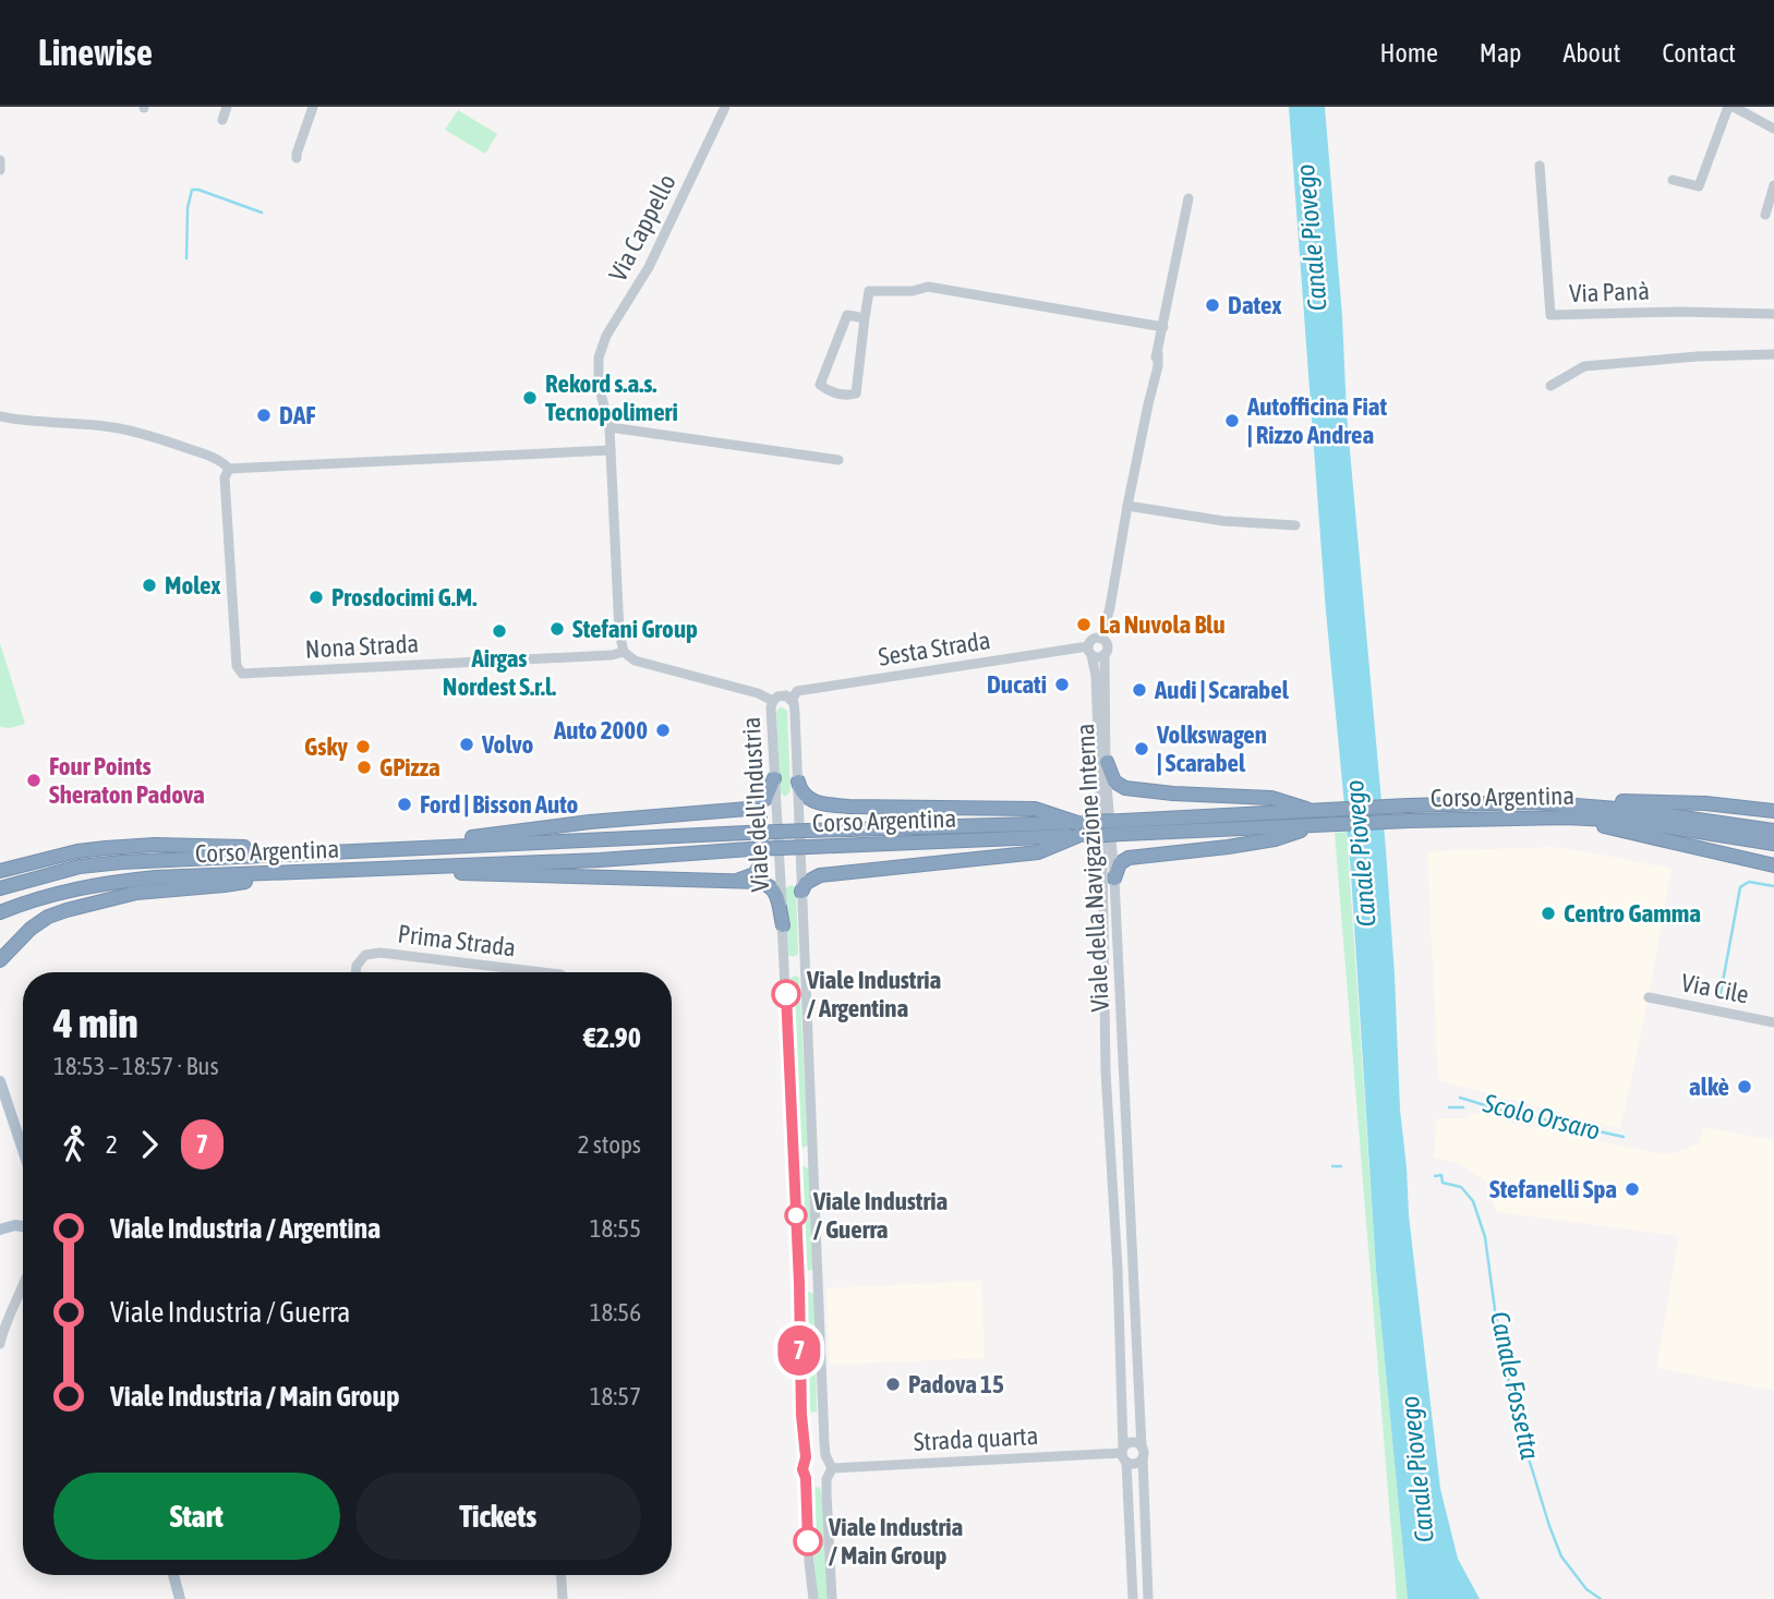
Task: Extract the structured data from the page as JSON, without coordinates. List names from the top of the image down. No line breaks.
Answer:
{"streets":{"highway":["Corso Argentina"],"street":["Via Cappello","Via Panà","Nona Strada","Sesta Strada","Viale dell'Industria","Viale della Navigazione Interna","Prima Strada","Via Cile","Strada quarta"]},"crossings":[["Sesta Strada","Viale dell'Industria"],["Sesta Strada","Viale della Navigazione Interna"],["Viale dell'Industria","Strada quarta"],["Viale della Navigazione Interna","Strada quarta"]],"water":["Canale Piovego","Scolo Orsaro","Canale Fossetta"],"places":["Datex","Rekord s.a.s. Tecnopolimeri","DAF","Autofficina Fiat | Rizzo Andrea","Molex","Prosdocimi G.M.","La Nuvola Blu","Stefani Group","Airgas Nordest S.r.l.","Ducati","Audi | Scarabel","Auto 2000","Volvo","Gsky","Volkswagen | Scarabel","GPizza","Four Points Sheraton Padova","Ford | Bisson Auto","Centro Gamma","Viale Industria / Argentina","alkè","Stefanelli Spa","Viale Industria / Guerra","Padova 15","Viale Industria / Main Group"],"lines":["bus line 7"],"page":{"header":"Linewise","nav":["Home","Map","About","Contact"],"on_map":"7","heading":["4 min","18:53 – 18:57 · Bus","€2.90"],"legs":["2","7","2 stops"],"list":[{"name":"Viale Industria / Argentina","value":"18:55"},{"name":"Viale Industria / Guerra","value":"18:56"},{"name":"Viale Industria / Main Group","value":"18:57"}],"buttons":["Start","Tickets"]}}
